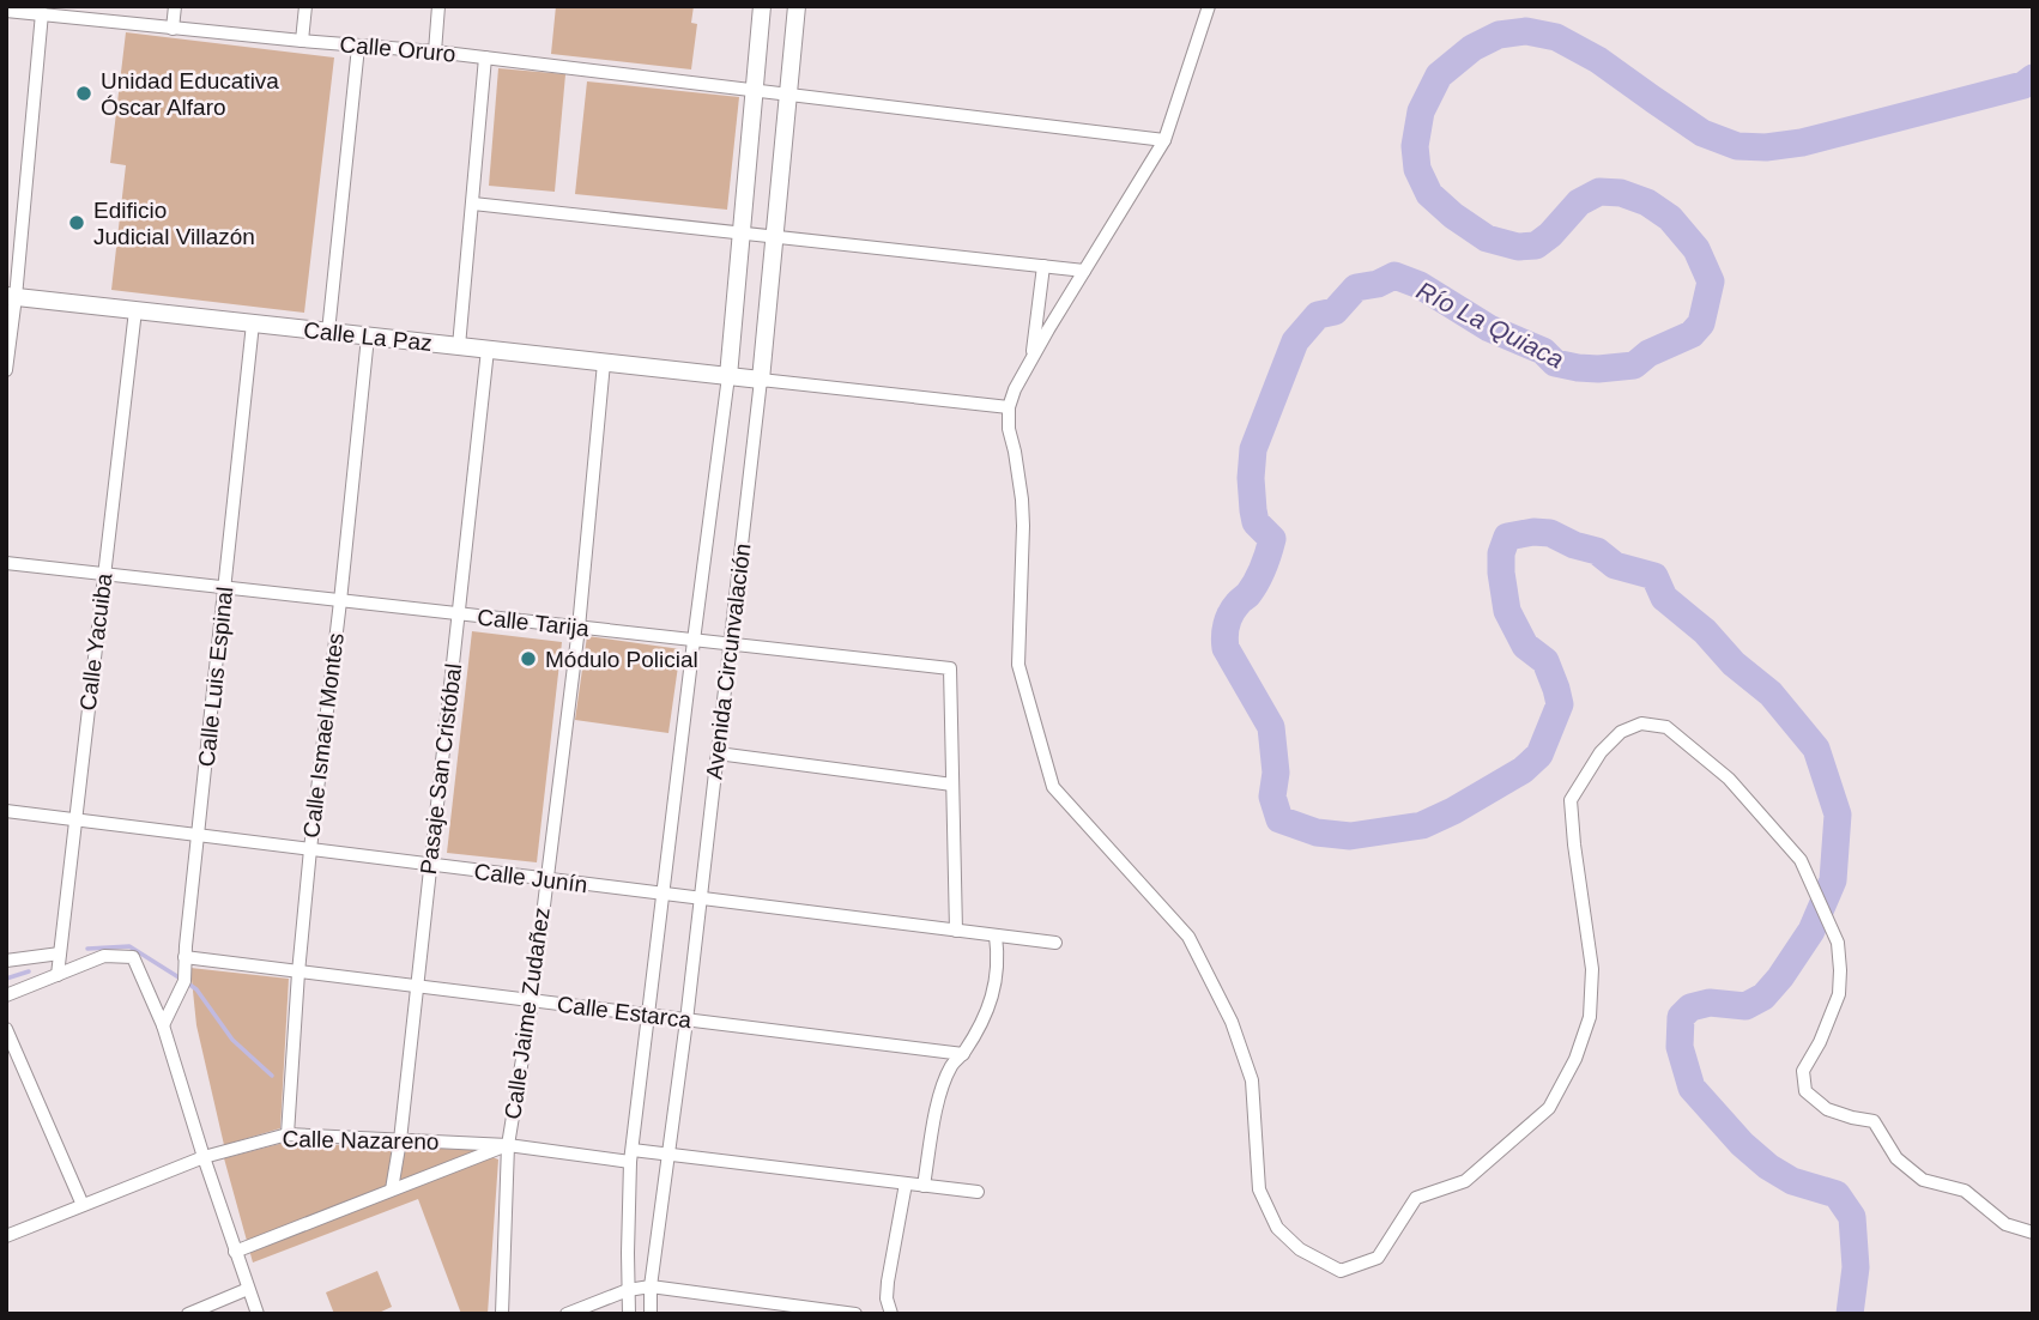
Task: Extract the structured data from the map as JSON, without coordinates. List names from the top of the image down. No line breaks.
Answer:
{"streets":{"street":["Calle Oruro","Calle La Paz","Calle Tarija","Calle Yacuiba","Avenida Circunvalación","Calle Luis Espinal","Calle Ismael Montes","Pasaje San Cristóbal","Calle Junín","Calle Estarca","Calle Jaime Zudañez","Calle Nazareno"]},"crossings":[["Calle Oruro","Avenida Circunvalación"],["Calle La Paz","Calle Yacuiba"],["Calle La Paz","Avenida Circunvalación"],["Calle La Paz","Calle Luis Espinal"],["Calle La Paz","Calle Ismael Montes"],["Calle La Paz","Pasaje San Cristóbal"],["Calle La Paz","Calle Jaime Zudañez"],["Calle Tarija","Calle Yacuiba"],["Calle Tarija","Avenida Circunvalación"],["Calle Tarija","Calle Luis Espinal"],["Calle Tarija","Calle Ismael Montes"],["Calle Tarija","Pasaje San Cristóbal"],["Calle Tarija","Calle Junín"],["Calle Tarija","Calle Jaime Zudañez"],["Calle Yacuiba","Calle Junín"],["Avenida Circunvalación","Calle Junín"],["Avenida Circunvalación","Calle Estarca"],["Avenida Circunvalación","Calle Nazareno"],["Calle Luis Espinal","Calle Junín"],["Calle Luis Espinal","Calle Estarca"],["Calle Ismael Montes","Calle Junín"],["Calle Ismael Montes","Calle Estarca"],["Calle Ismael Montes","Calle Nazareno"],["Pasaje San Cristóbal","Calle Junín"],["Pasaje San Cristóbal","Calle Estarca"],["Pasaje San Cristóbal","Calle Nazareno"],["Calle Junín","Calle Jaime Zudañez"],["Calle Estarca","Calle Jaime Zudañez"],["Calle Jaime Zudañez","Calle Nazareno"]],"water":["Río La Quiaca"],"places":["Unidad Educativa Óscar Alfaro","Edificio Judicial Villazón","Módulo Policial"]}
